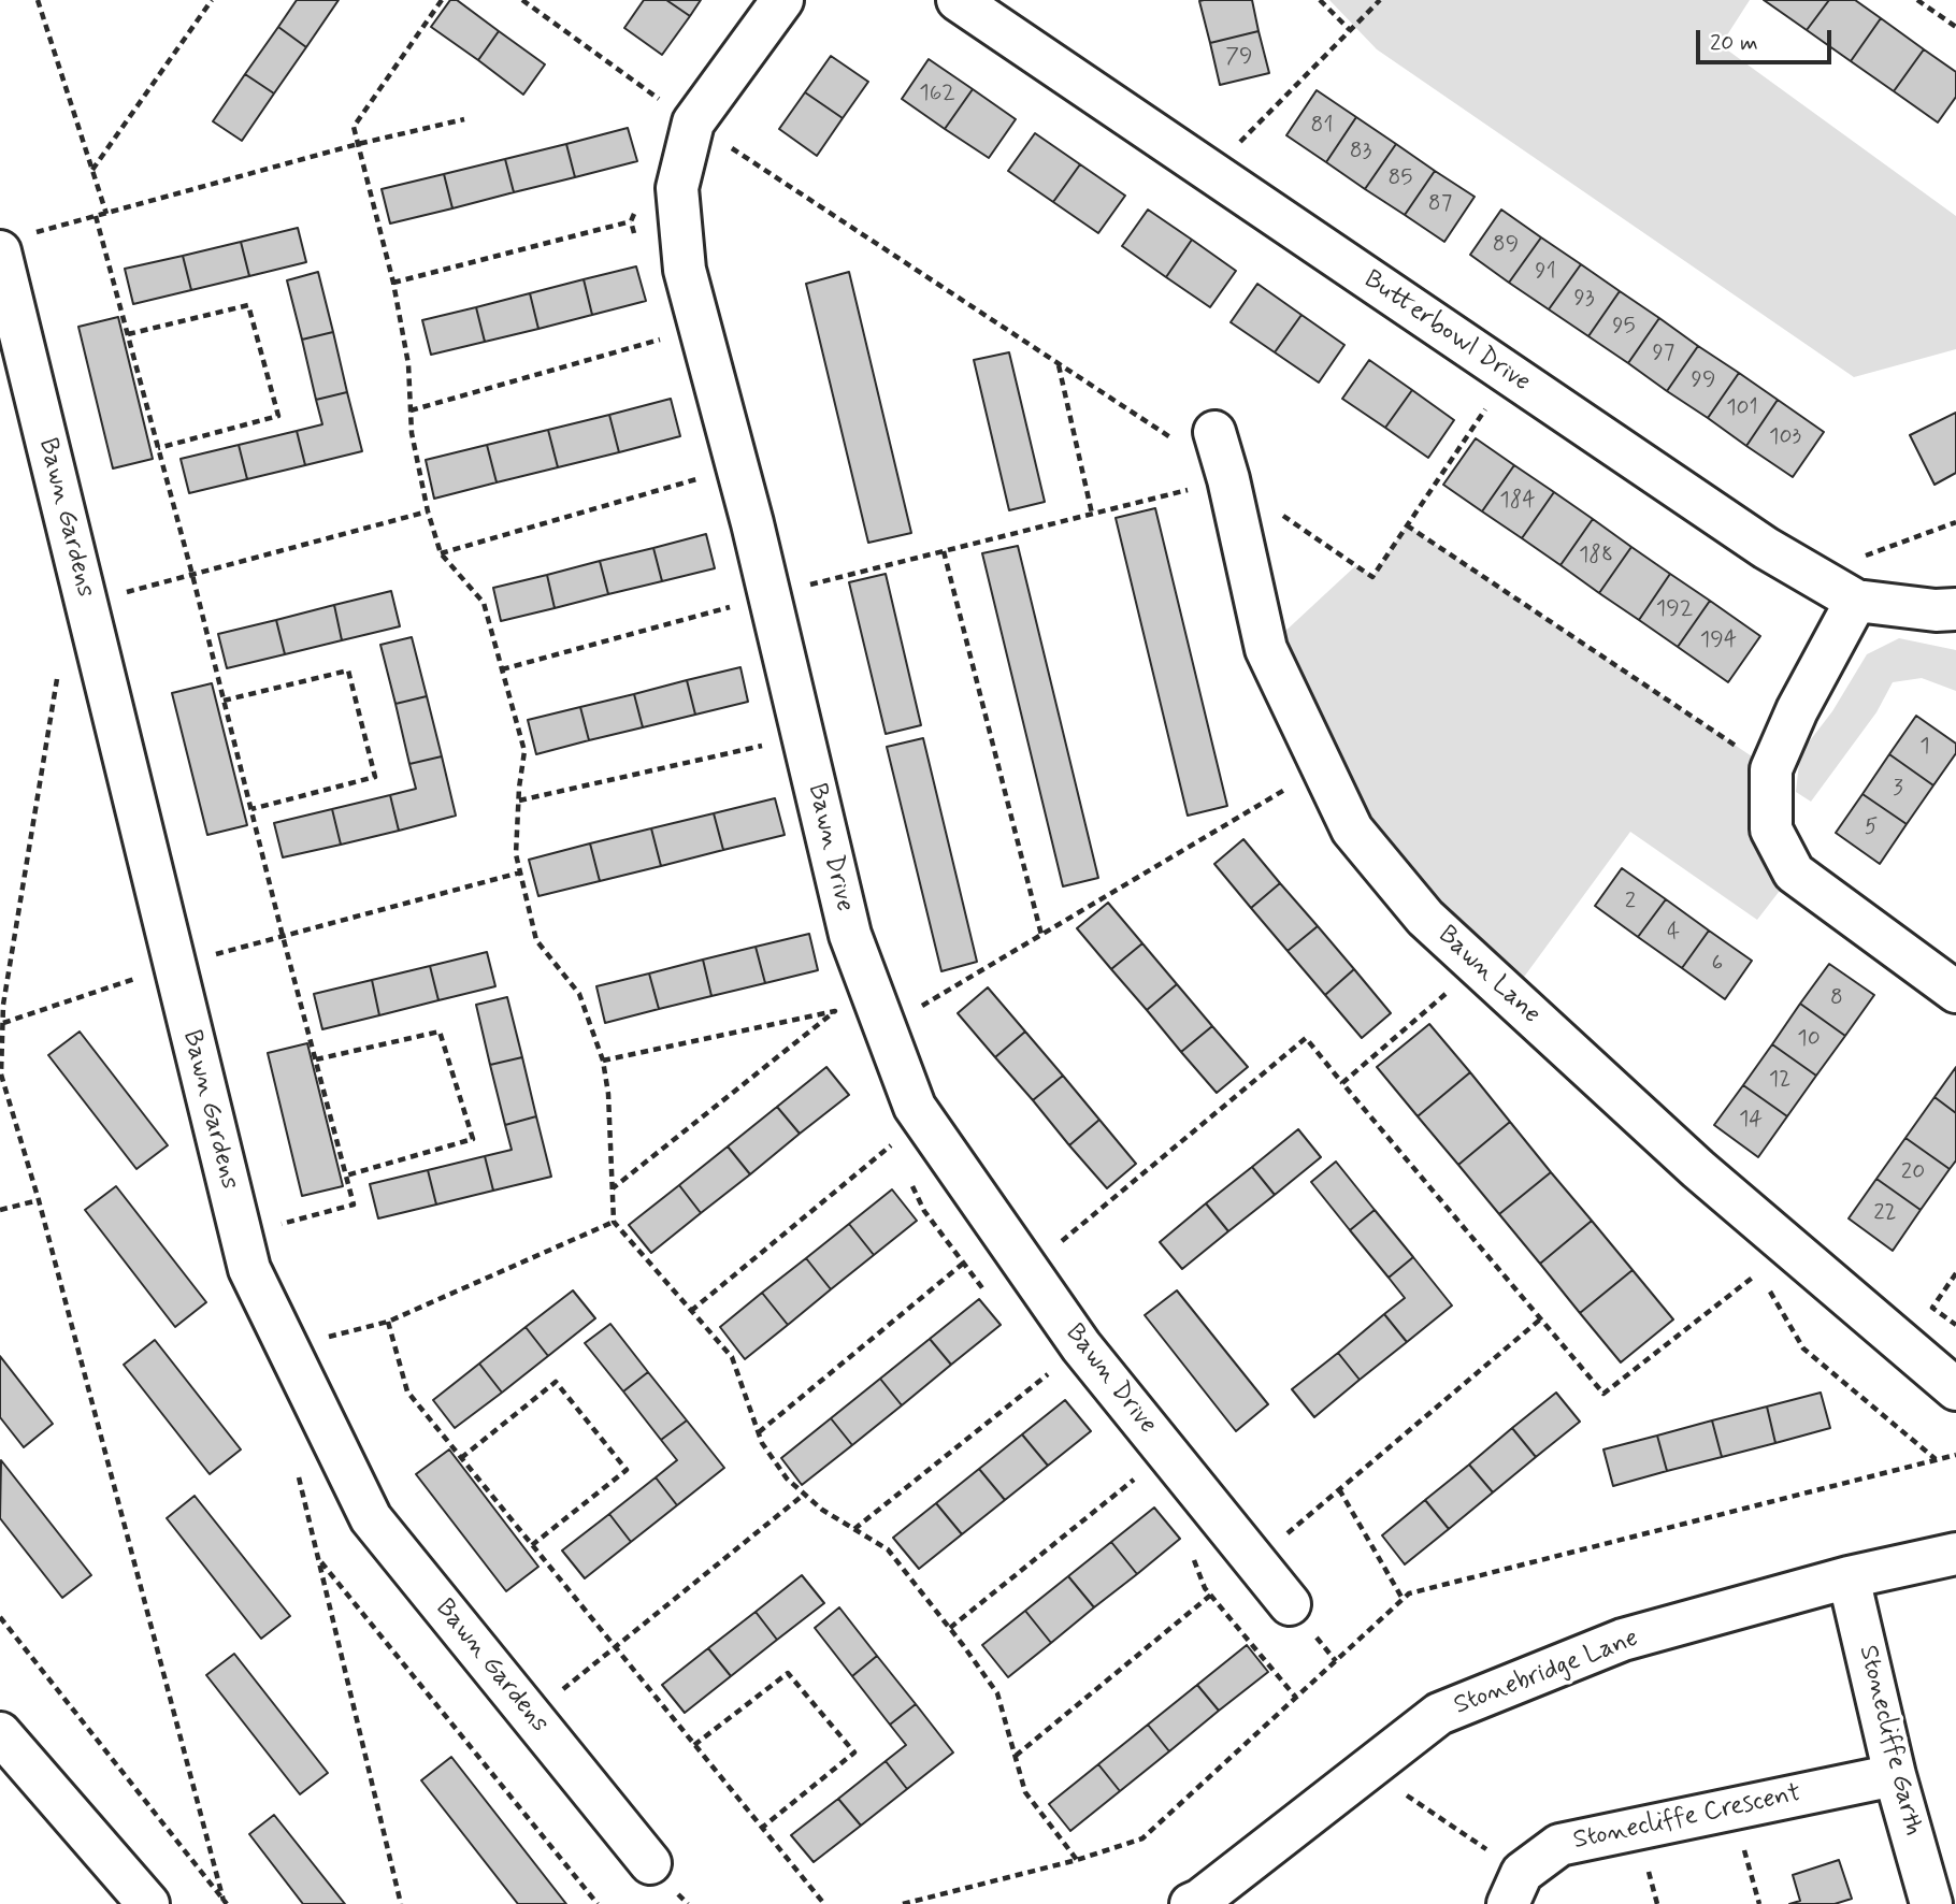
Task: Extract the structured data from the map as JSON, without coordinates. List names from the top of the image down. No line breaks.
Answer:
{"streets":{"street":["Butterbowl Drive","Bawn Gardens","Bawn Drive","Bawn Lane","Stonebridge Lane","Stonecliffe Garth","Stonecliffe Crescent"]},"crossings":[["Stonebridge Lane","Stonecliffe Garth"],["Stonecliffe Garth","Stonecliffe Crescent"]],"house_numbers":["79","162","81","83","85","87","89","91","93","95","97","99","101","103","184","188","192","194","1","3","5","2","4","6","8","10","12","14","20","22"],"scale_bar":"20 m"}
